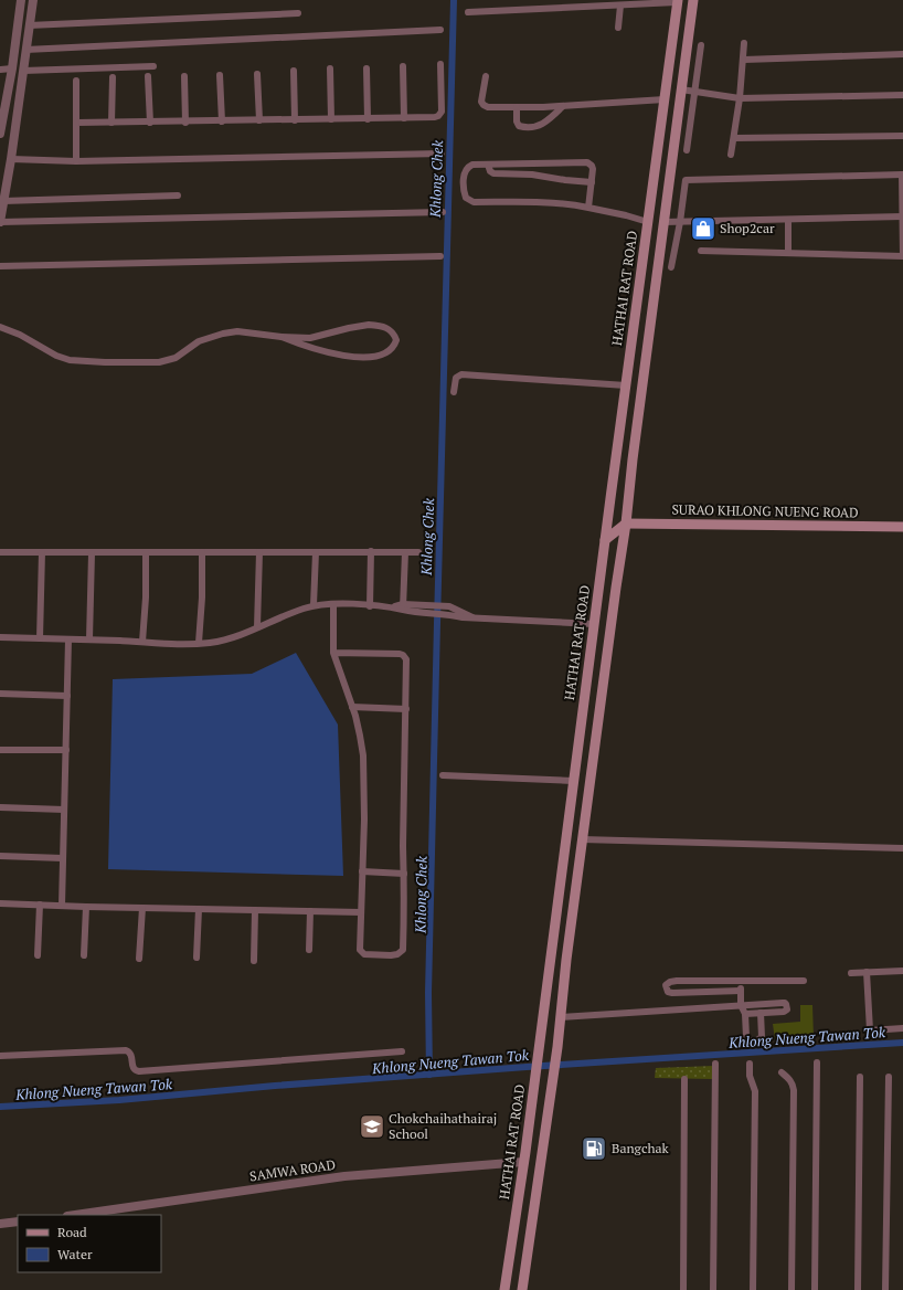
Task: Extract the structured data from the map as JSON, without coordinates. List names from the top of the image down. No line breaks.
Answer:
{"streets":{"main road":["HATHAI RAT ROAD","SURAO KHLONG NUENG ROAD"],"street":["SAMWA ROAD"]},"crossings":[["HATHAI RAT ROAD","SAMWA ROAD"]],"water":["Khlong Chek","Khlong Nueng Tawan Tok"],"places":{"shop":["Shop2car"],"school or university":["Chokchaihathairaj School"],"fuel station":["Bangchak"]},"legend":["Road","Water"]}
